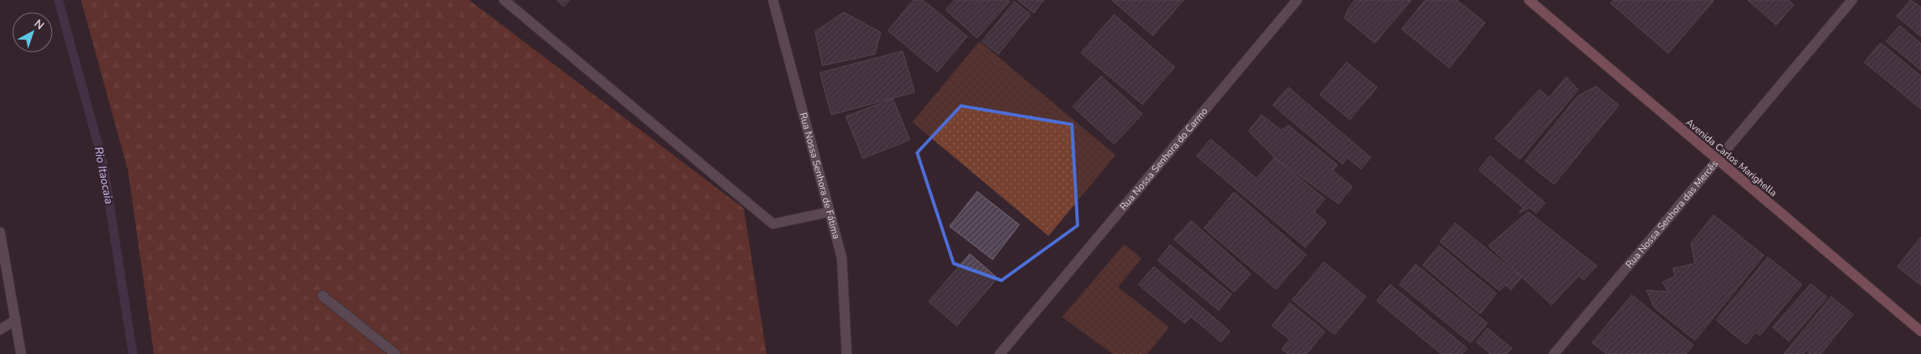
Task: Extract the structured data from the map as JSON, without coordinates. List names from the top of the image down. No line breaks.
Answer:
{"streets":{"main road":["Avenida Carlos Marighella"],"street":["Rua Nossa Senhora do Carmo","Rua Nossa Senhora de Fátima","Rua Nossa Senhora das Mercês"]},"crossings":[["Avenida Carlos Marighella","Rua Nossa Senhora das Mercês"]],"water":["Rio Itaocaia"],"north":"top right"}
